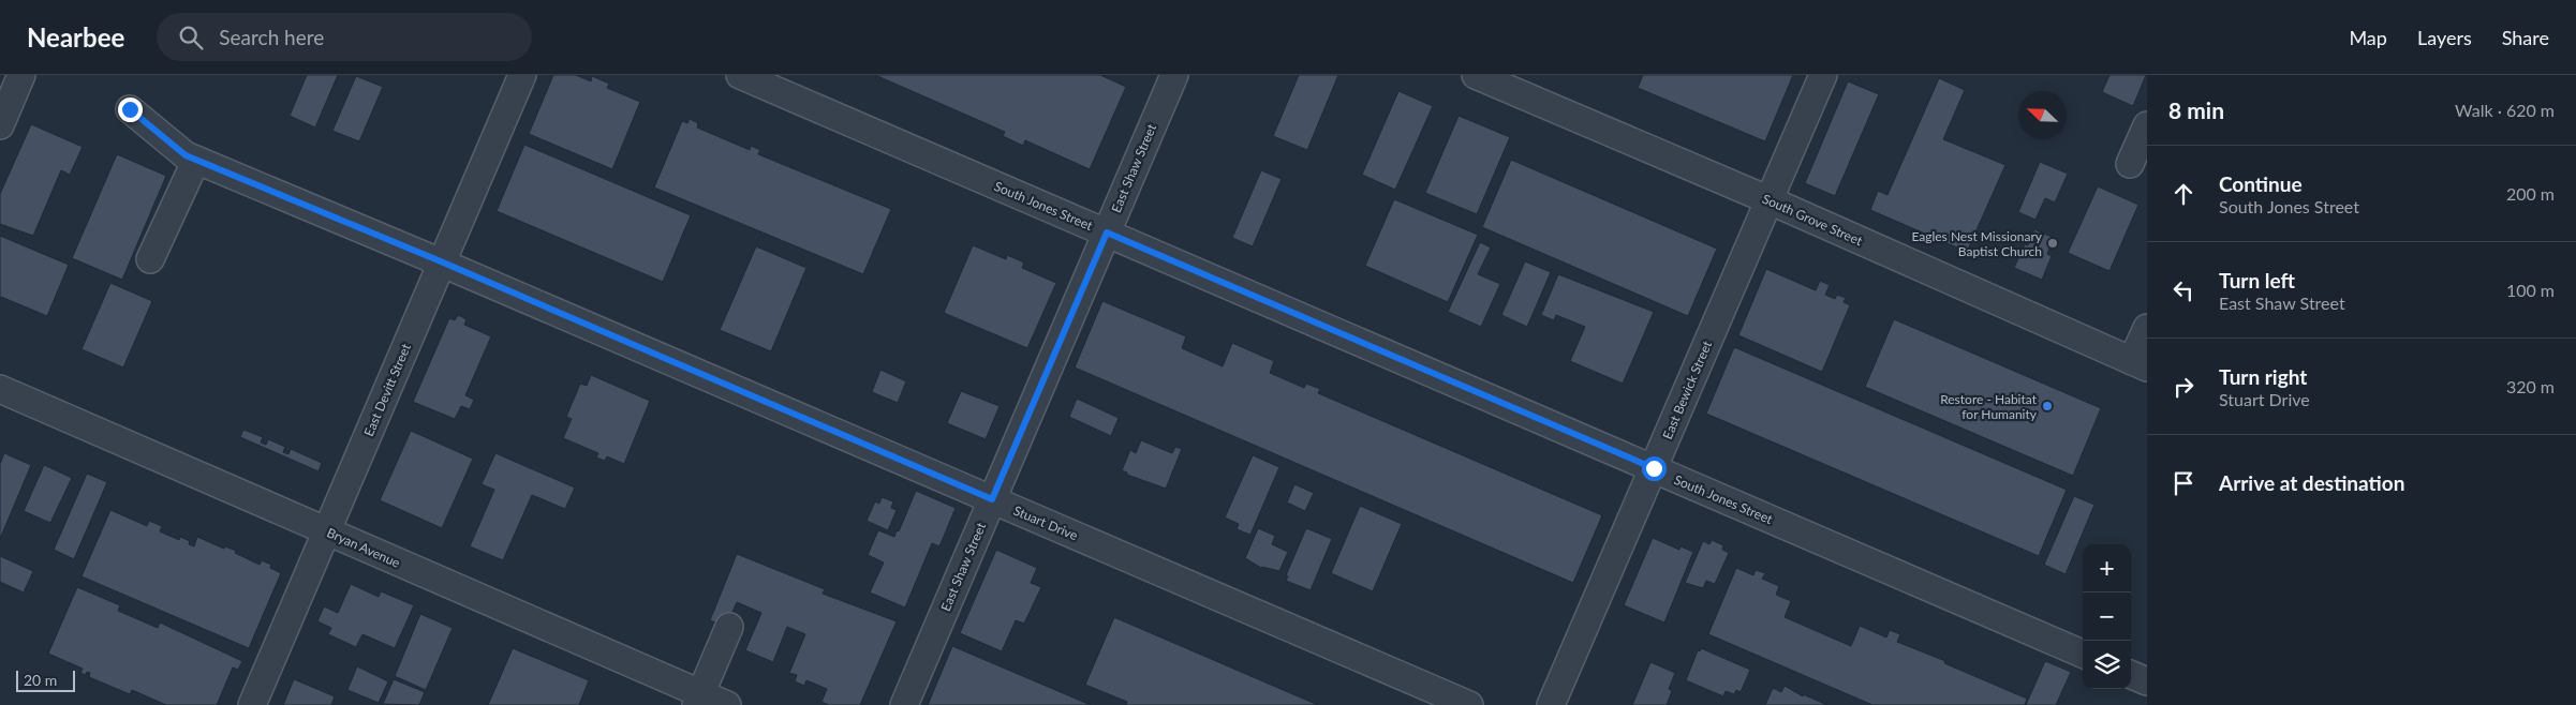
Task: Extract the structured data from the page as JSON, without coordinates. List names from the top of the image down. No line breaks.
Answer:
{"streets":{"street":["East Shaw Street","South Jones Street","South Grove Street","East Devitt Street","East Bewick Street","Stuart Drive","Bryan Avenue"]},"crossings":[["East Shaw Street","South Jones Street"],["East Shaw Street","Stuart Drive"],["South Jones Street","East Bewick Street"],["South Grove Street","East Bewick Street"],["East Devitt Street","Stuart Drive"],["East Devitt Street","Bryan Avenue"]],"places":["Eagles Nest Missionary Baptist Church","Restore - Habitat for Humanity"],"scale_bar":"20 m","north":"top left","page":{"header":"Nearbee","search":"Search here","nav":["Map","Layers","Share"],"heading":["8 min","Walk · 620 m"],"list":[["Continue","South Jones Street","200 m"],["Turn left","East Shaw Street","100 m"],["Turn right","Stuart Drive","320 m"],"Arrive at destination"],"map_buttons":["+","−"],"scale":"20 m"}}
